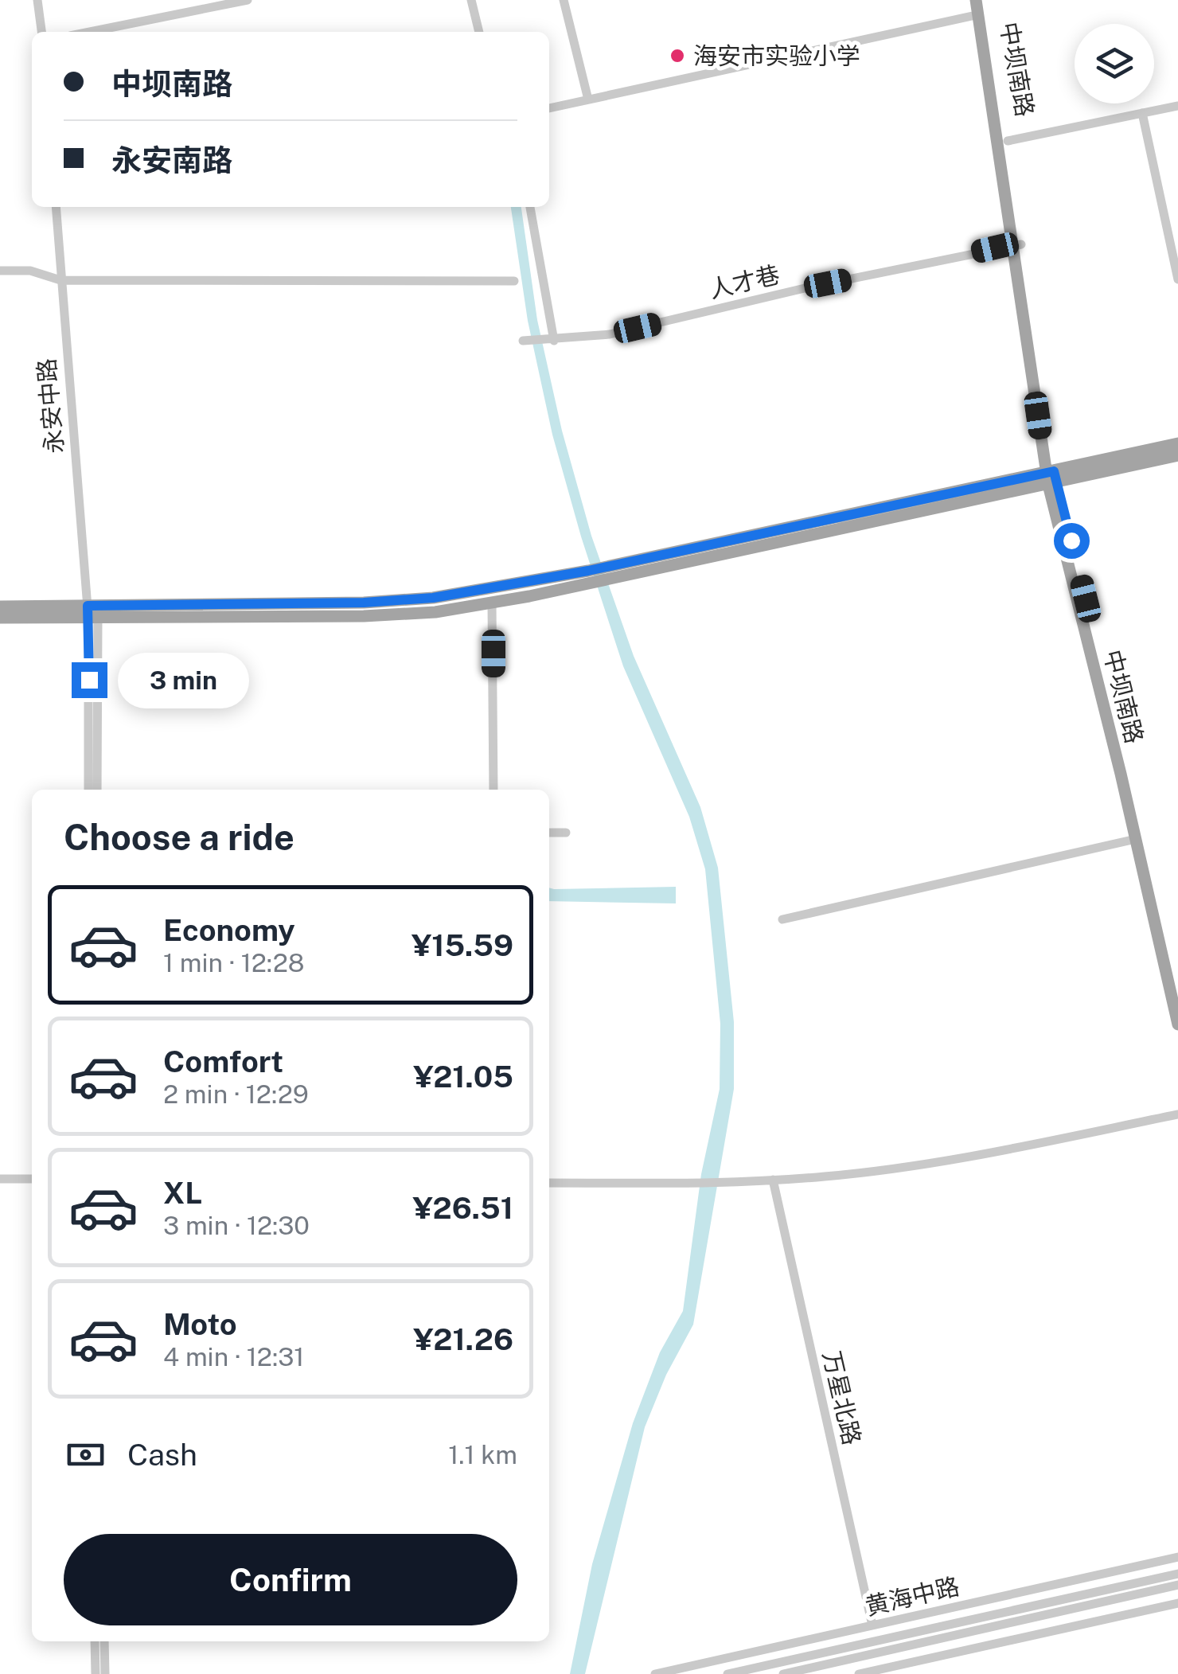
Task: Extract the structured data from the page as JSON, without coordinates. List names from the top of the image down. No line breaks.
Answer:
{"streets":{"main road":["中坝南路"],"street":["人才巷","永安中路","万星北路","黄海中路"]},"crossings":[["中坝南路","人才巷"],["万星北路","黄海中路"]],"places":["海安市实验小学"],"page":{"banner":["中坝南路","永安南路"],"bubble":"3 min","heading":"Choose a ride","list":[{"name":"Economy","note":"1 min · 12:28","value":"¥15.59"},{"name":"Comfort","note":"2 min · 12:29","value":"¥21.05"},{"name":"XL","note":"3 min · 12:30","value":"¥26.51"},{"name":"Moto","note":"4 min · 12:31","value":"¥21.26"}],"pay":["Cash","1.1 km"],"buttons":"Confirm"}}
